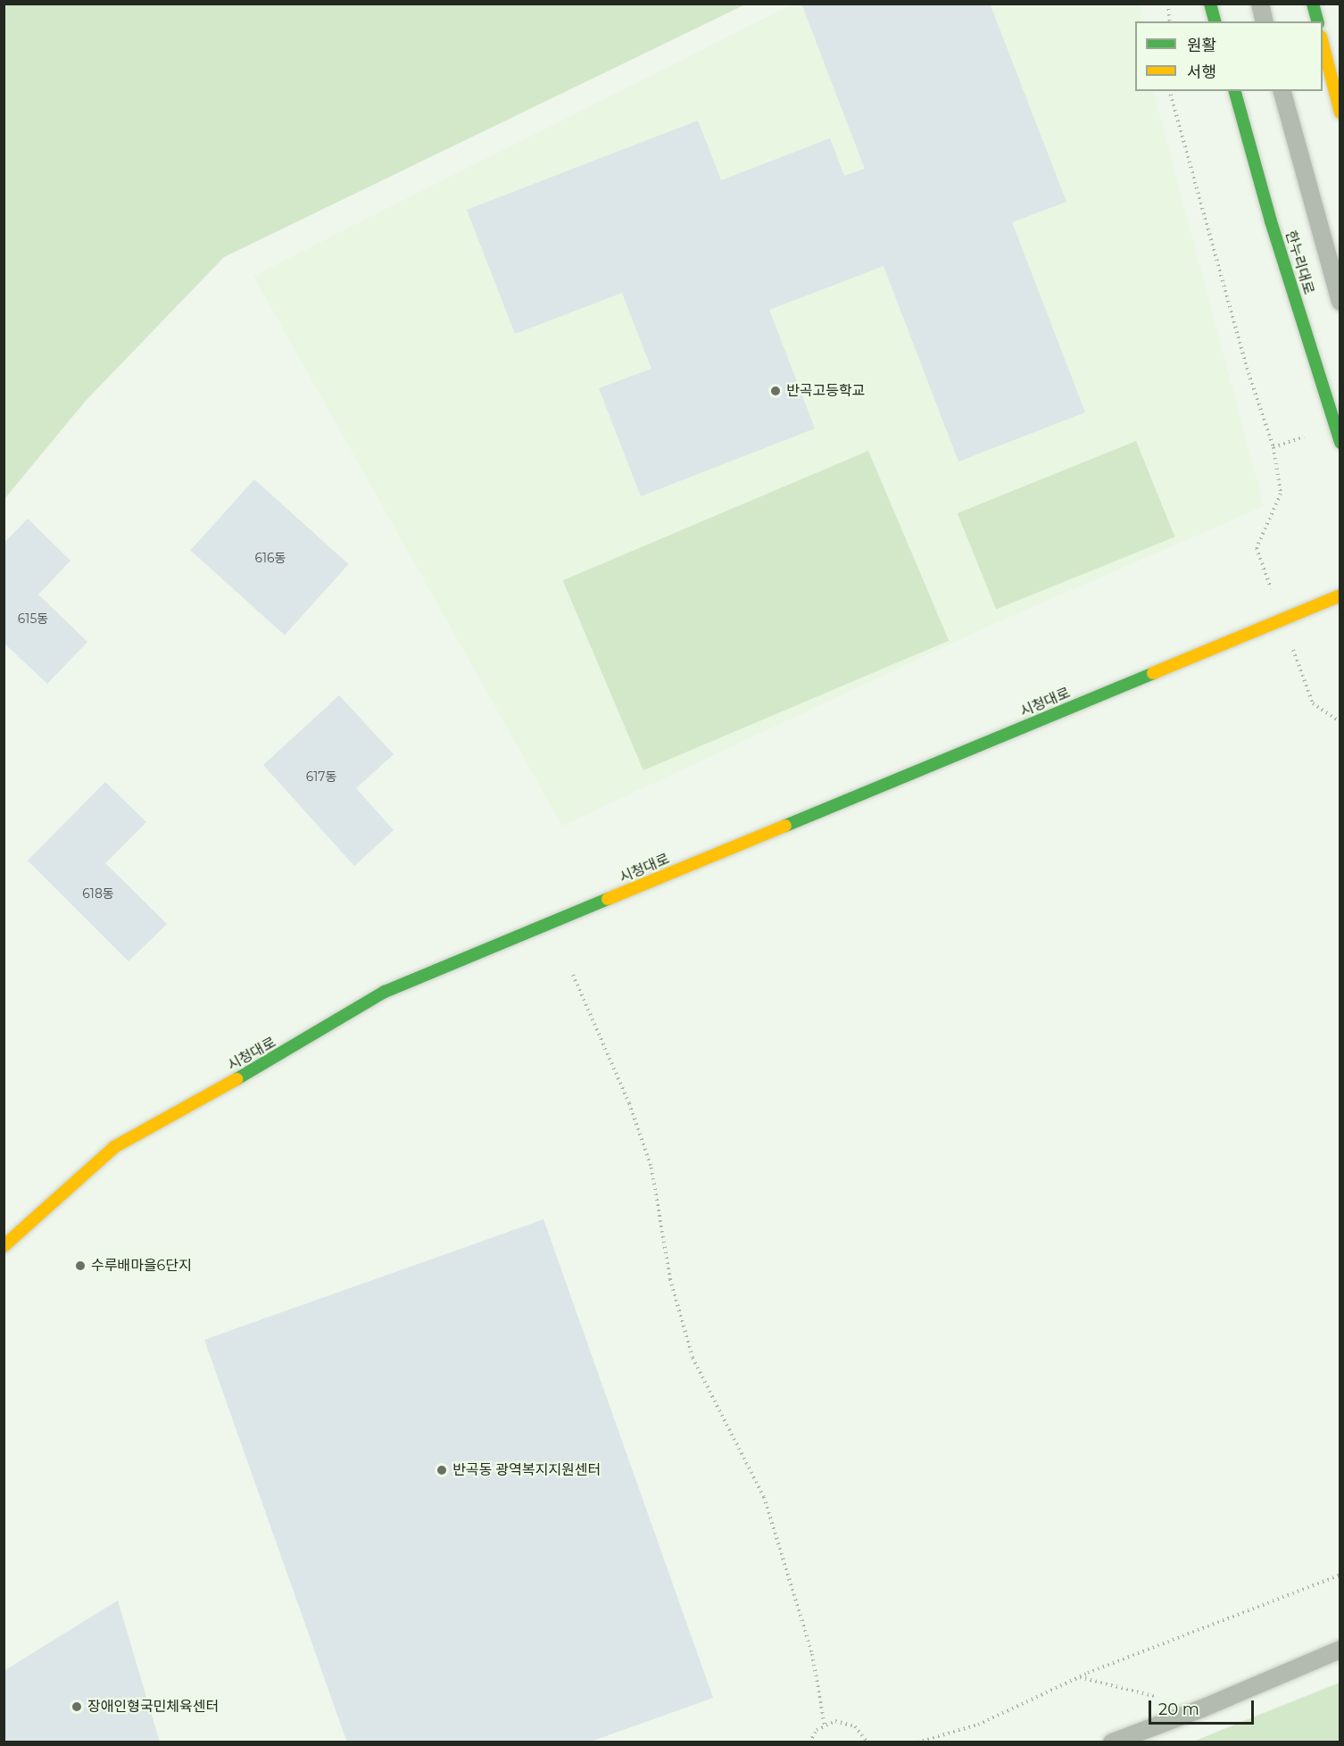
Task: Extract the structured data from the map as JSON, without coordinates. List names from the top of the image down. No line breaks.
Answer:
{"streets":{"street":["한누리대로","시청대로"]},"places":["반곡고등학교","수루배마을6단지","반곡동 광역복지지원센터","장애인형국민체육센터"],"house_numbers":["616동","615동","617동","618동"],"legend":["원활","서행"],"scale_bar":"20 m"}
